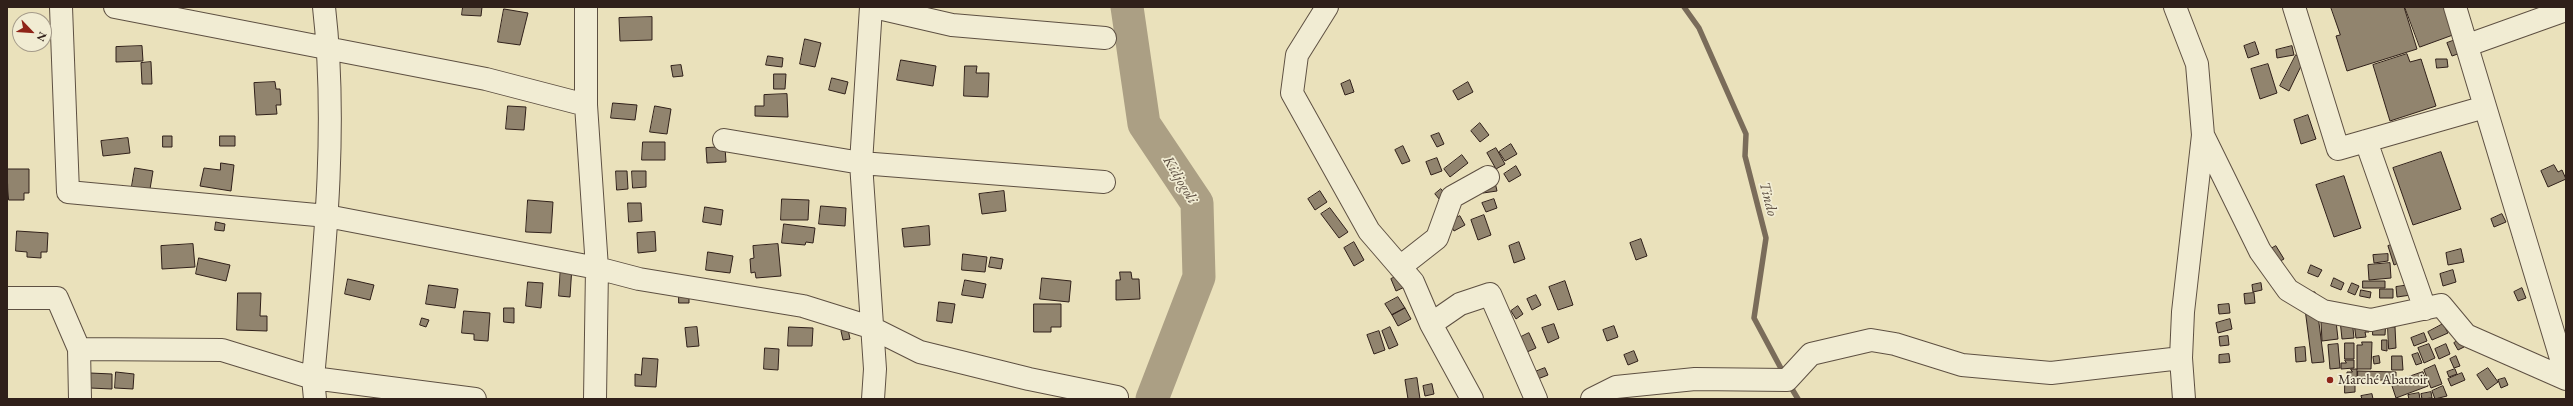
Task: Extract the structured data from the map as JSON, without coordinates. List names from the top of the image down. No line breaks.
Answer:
{"water":["Kidjogoli","Tindo"],"places":["Marché Abattoir"],"north":"bottom right"}
